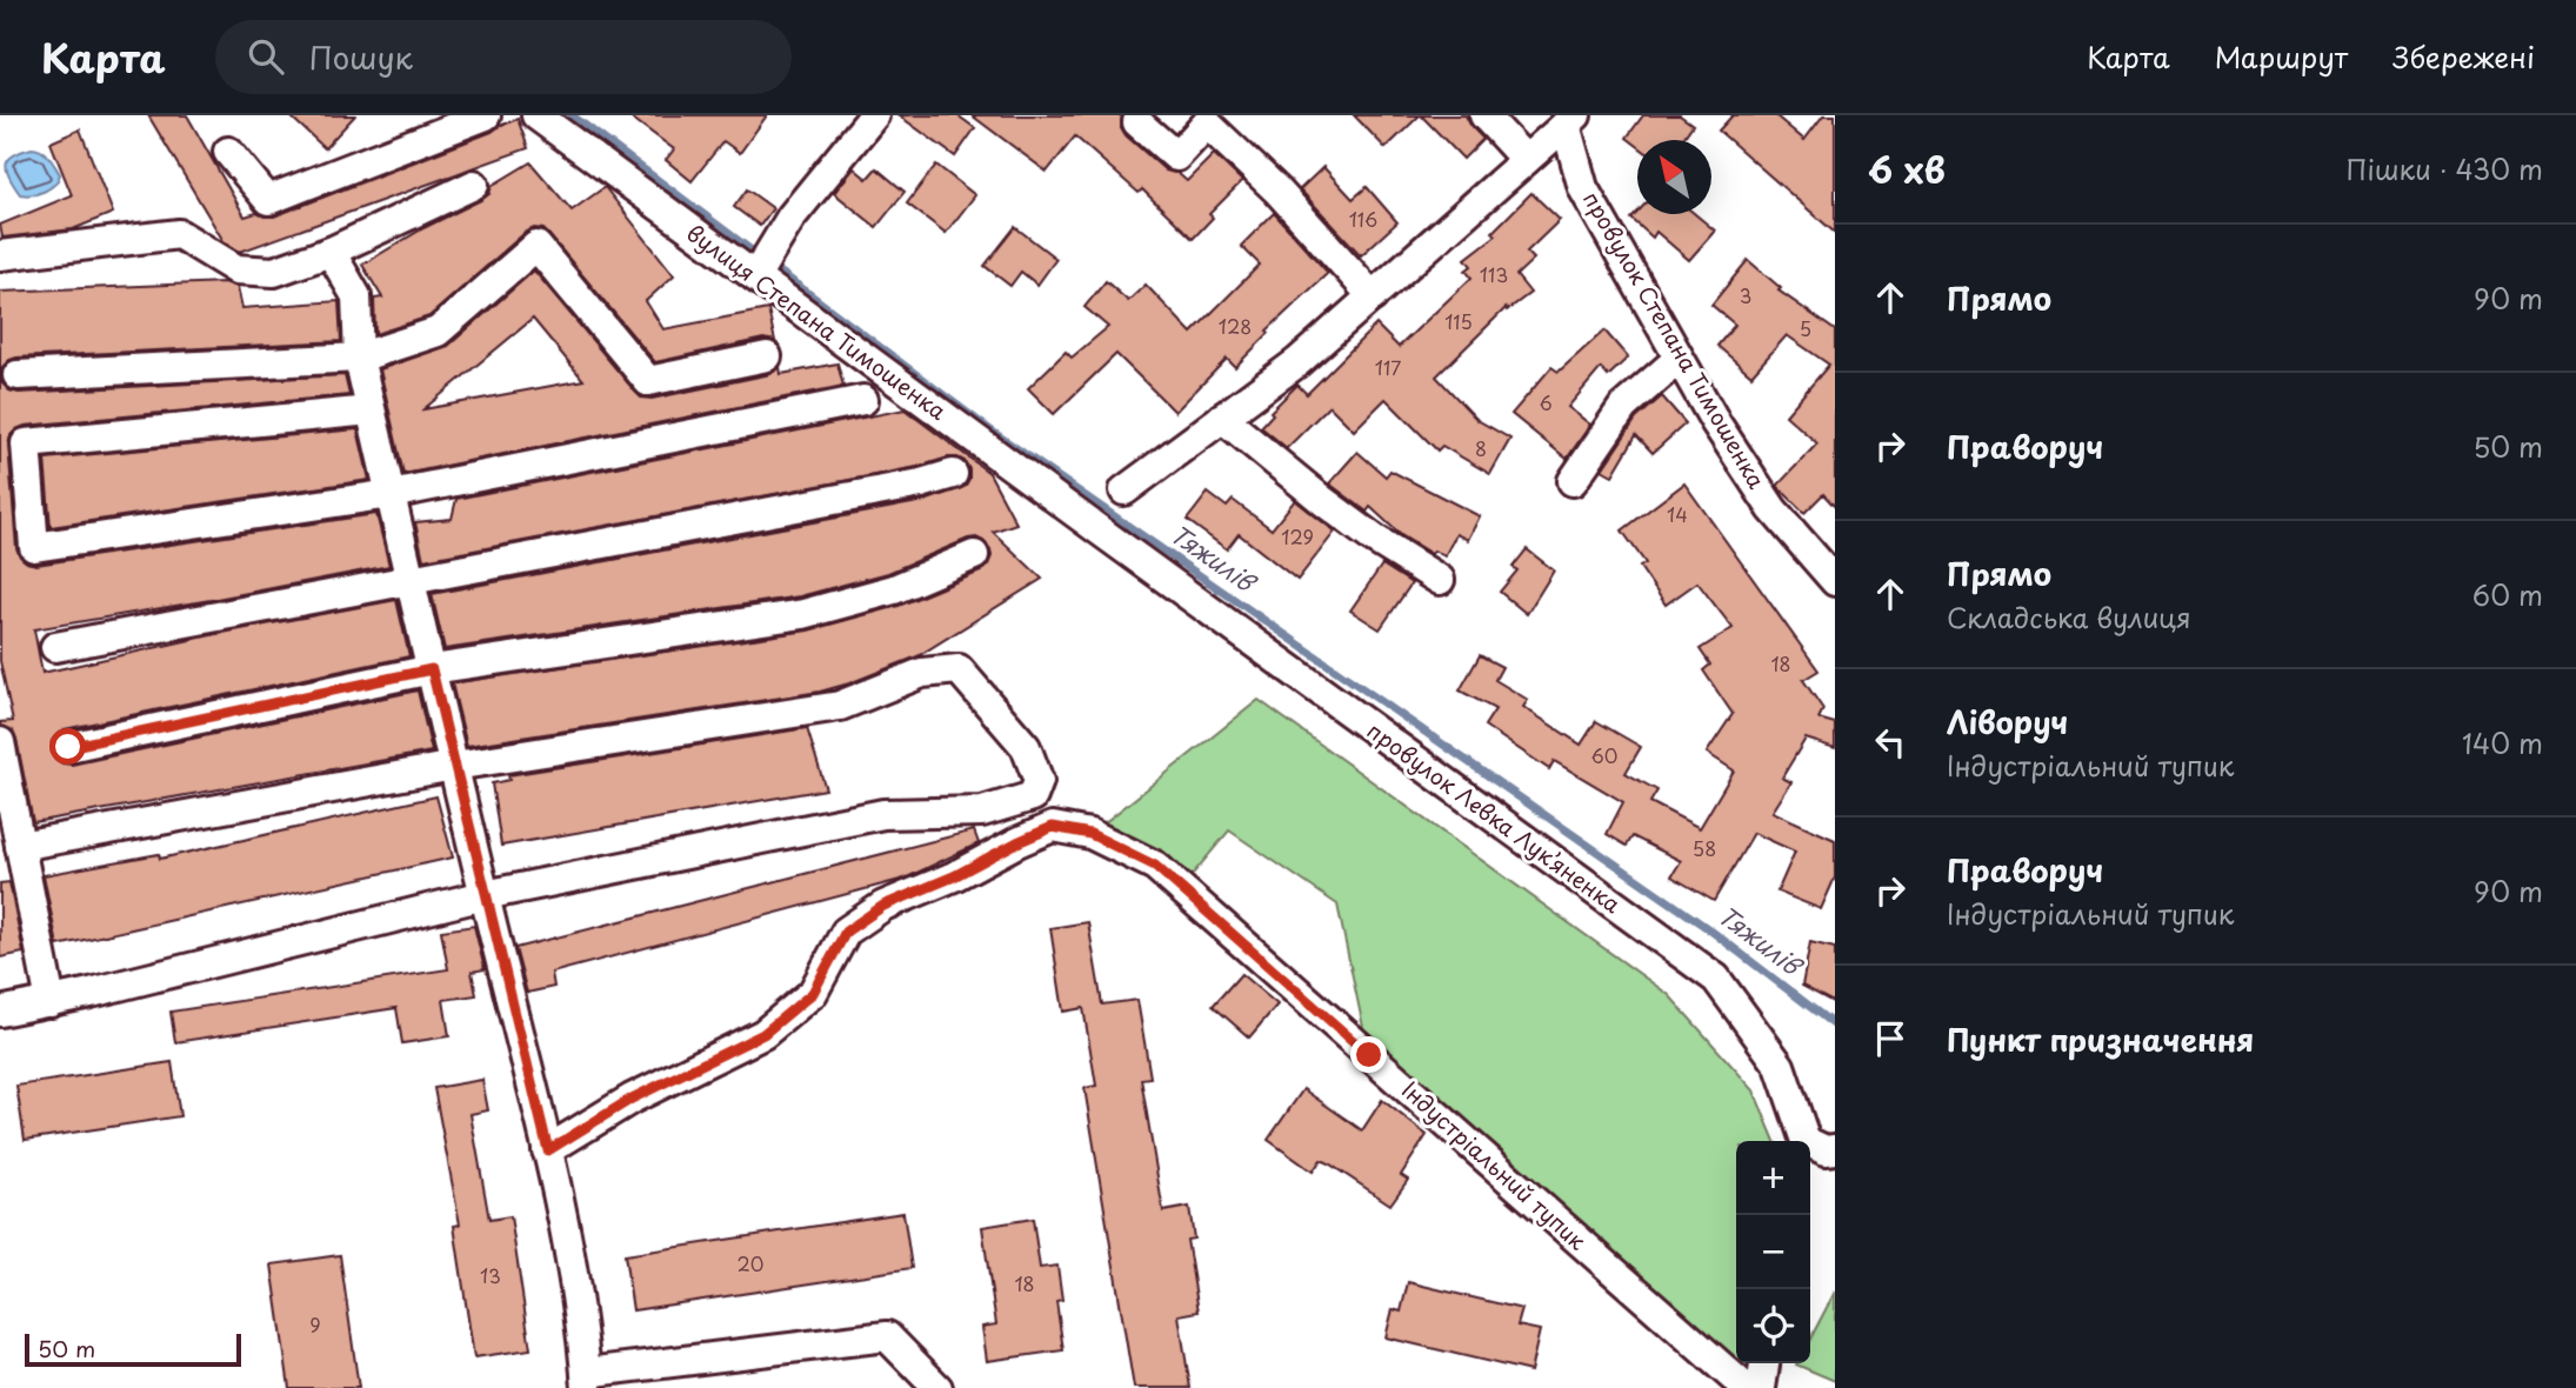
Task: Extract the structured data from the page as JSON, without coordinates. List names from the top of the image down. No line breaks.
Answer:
{"streets":{"street":["вулиця Степана Тимошенка","провулок Степана Тимошенка","провулок Левка Лукʼяненка","Індустріальний тупик"]},"crossings":[["вулиця Степана Тимошенка","провулок Левка Лукʼяненка"]],"water":["Тяжилів"],"house_numbers":["116","113","3","115","128","5","117","6","8","14","129","18","60","58","20","13","18","9"],"scale_bar":"50 m","north":"top left","page":{"header":"Карта","search":"Пошук","nav":["Карта","Маршрут","Збережені"],"heading":["6 хв","Пішки · 430 m"],"list":[["Прямо","90 m"],["Праворуч","50 m"],["Прямо","Складська вулиця","60 m"],["Ліворуч","Індустріальний тупик","140 m"],["Праворуч","Індустріальний тупик","90 m"],"Пункт призначення"],"map_buttons":["+","−"],"scale":"50 m"}}
